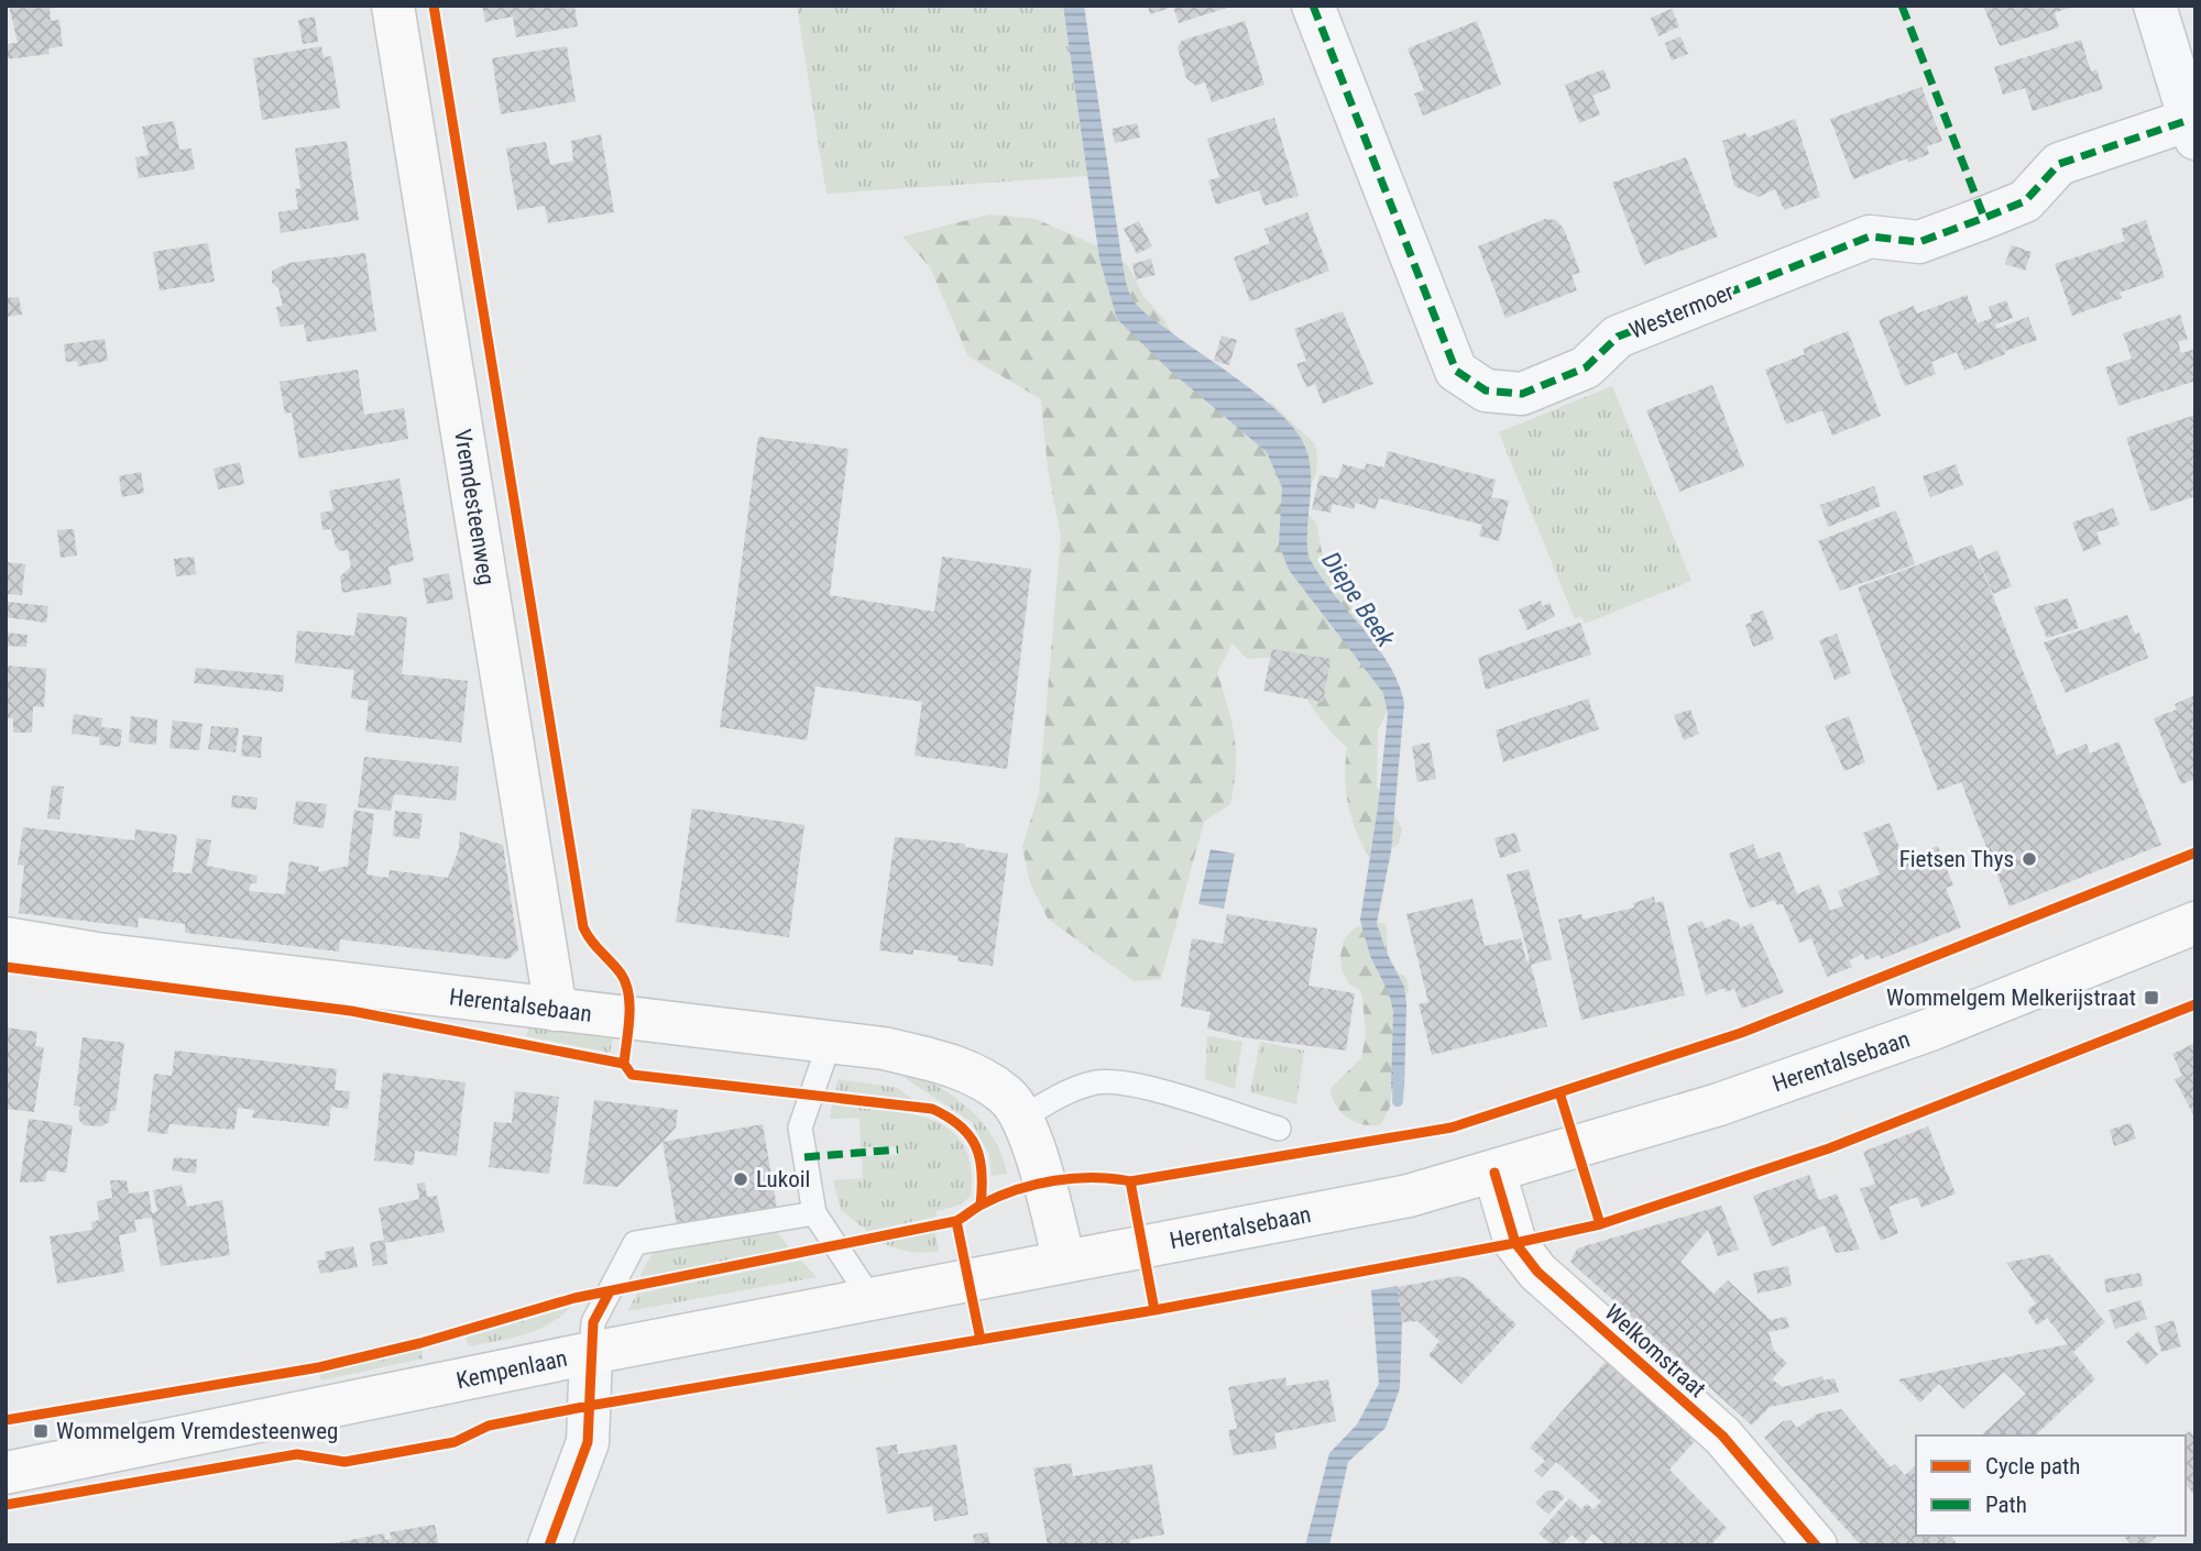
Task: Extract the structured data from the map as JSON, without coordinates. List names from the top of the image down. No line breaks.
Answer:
{"streets":{"street":["Westermoer","Vremdesteenweg","Herentalsebaan","Welkomstraat","Kempenlaan"]},"crossings":[["Vremdesteenweg","Herentalsebaan"],["Herentalsebaan","Welkomstraat"],["Herentalsebaan","Kempenlaan"]],"water":["Diepe Beek"],"places":{"other":["Fietsen Thys","Lukoil"],"transit":["Wommelgem Melkerijstraat","Wommelgem Vremdesteenweg"]},"legend":["Cycle path","Path"]}
